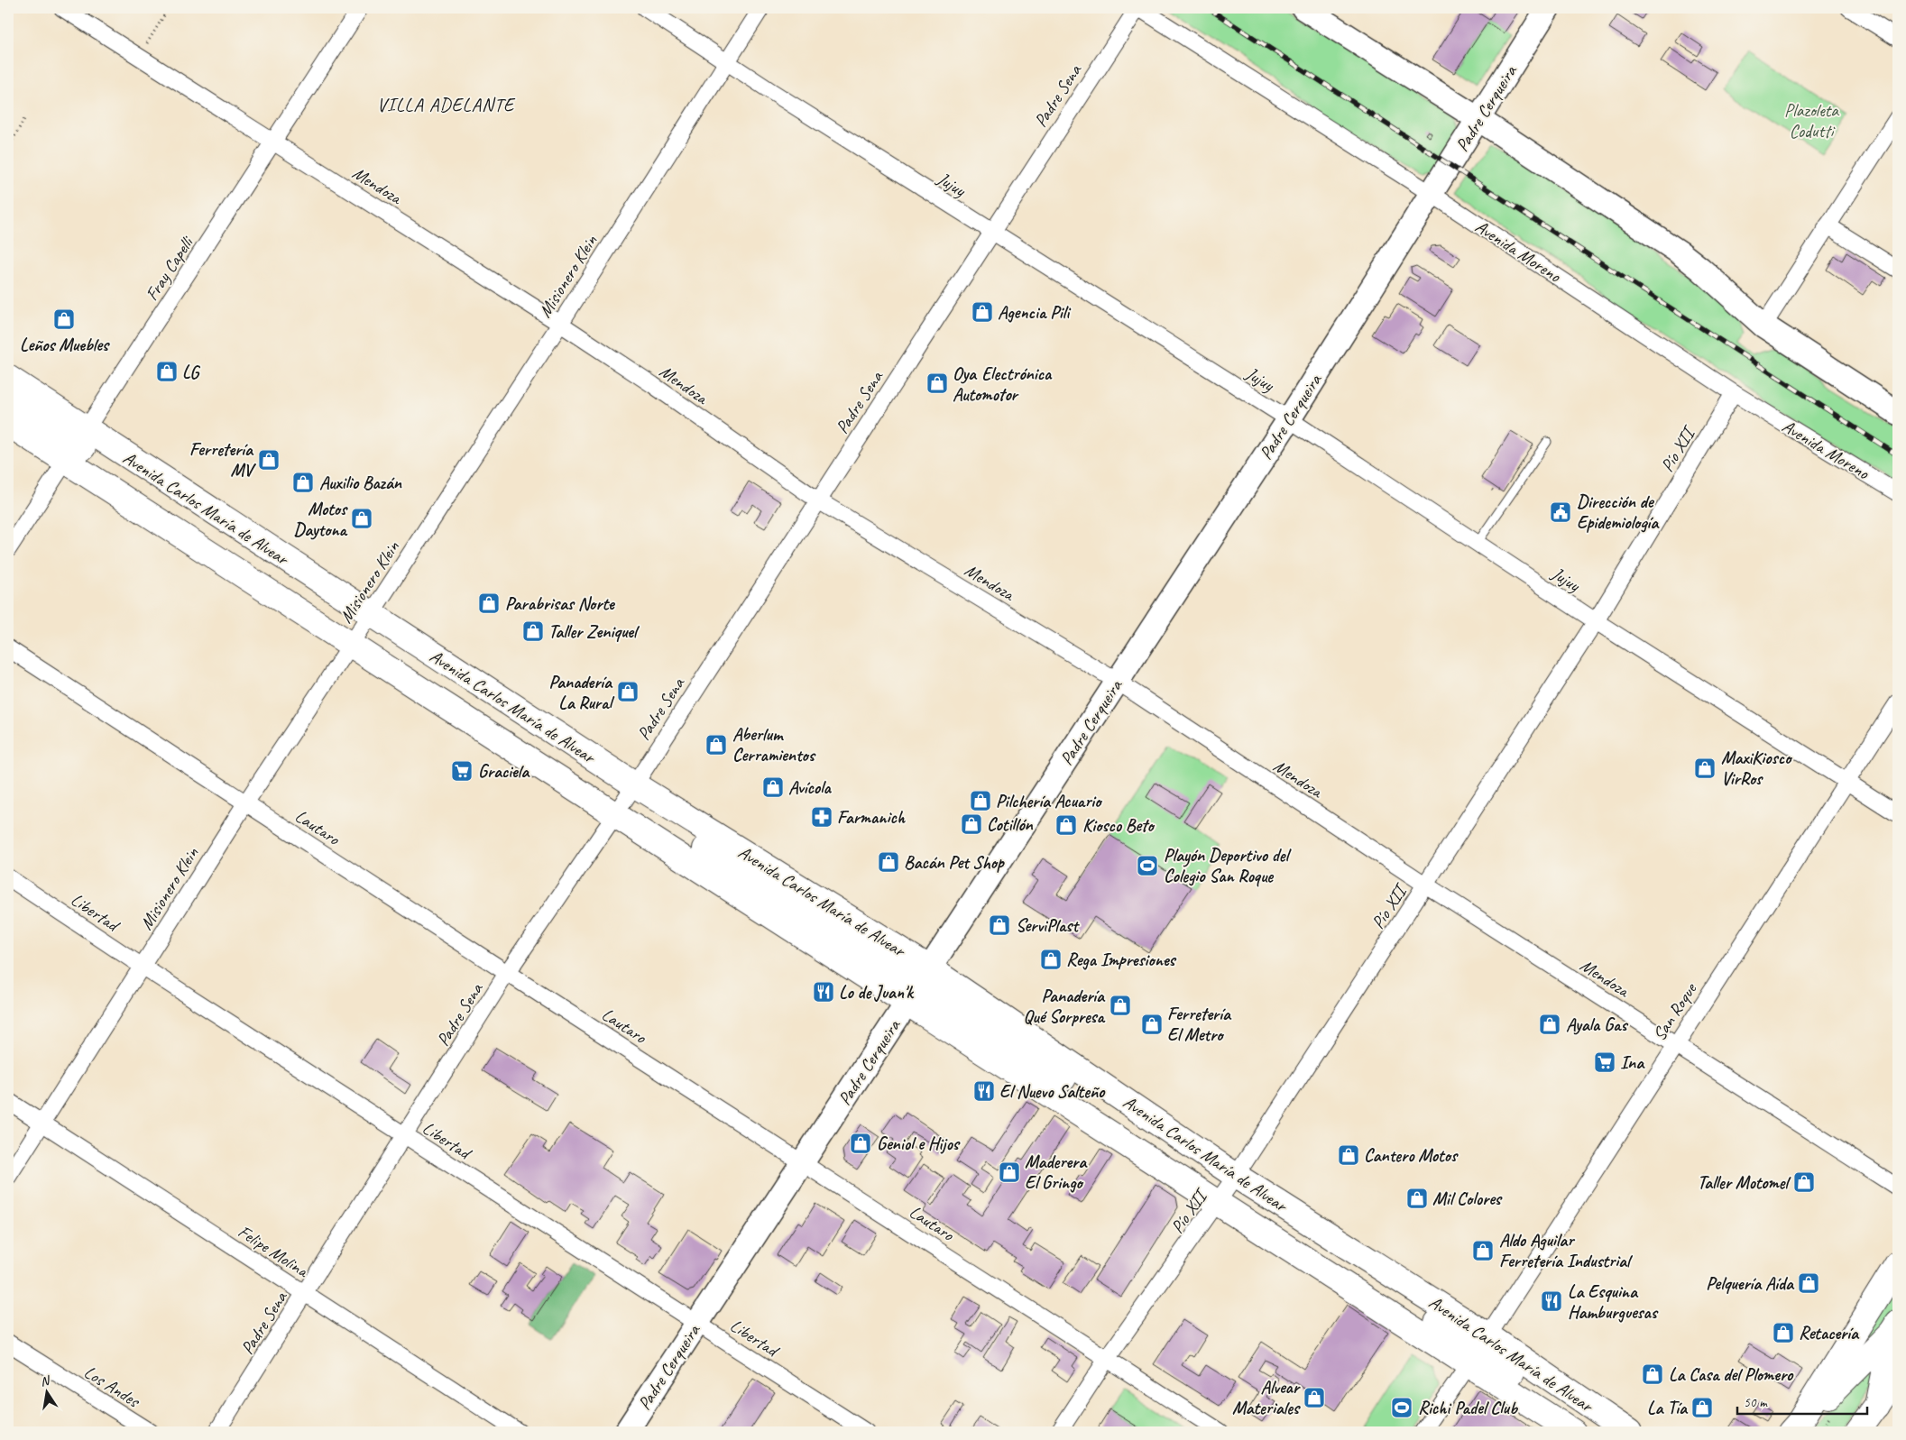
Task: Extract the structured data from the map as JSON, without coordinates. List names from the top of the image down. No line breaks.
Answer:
{"streets":{"main road":["Avenida Carlos María de Alvear"],"street":["Padre Sena","Padre Cerqueira","Jujuy","Mendoza","Avenida Moreno","Fray Capelli","Misionero Klein","Pío XII","Lautaro","Libertad","San Roque","Felipe Molina","Los Andes"]},"crossings":[["Padre Sena","Jujuy"],["Padre Sena","Mendoza"],["Padre Sena","Avenida Moreno"],["Padre Sena","Avenida Carlos María de Alvear"],["Padre Sena","Lautaro"],["Padre Sena","Libertad"],["Padre Sena","Felipe Molina"],["Padre Cerqueira","Jujuy"],["Padre Cerqueira","Mendoza"],["Padre Cerqueira","Avenida Moreno"],["Padre Cerqueira","Avenida Carlos María de Alvear"],["Padre Cerqueira","Lautaro"],["Padre Cerqueira","Libertad"],["Jujuy","Misionero Klein"],["Jujuy","Pío XII"],["Jujuy","San Roque"],["Mendoza","Fray Capelli"],["Mendoza","Misionero Klein"],["Mendoza","Pío XII"],["Mendoza","San Roque"],["Avenida Moreno","Pío XII"],["Fray Capelli","Avenida Carlos María de Alvear"],["Misionero Klein","Avenida Carlos María de Alvear"],["Misionero Klein","Lautaro"],["Misionero Klein","Libertad"],["Misionero Klein","Felipe Molina"],["Pío XII","Avenida Carlos María de Alvear"],["Pío XII","Lautaro"],["Avenida Carlos María de Alvear","San Roque"]],"districts":["VILLA ADELANTE"],"parks":["Plazoleta Codutti"],"places":{"shop":["Agencia Pili","Leños Muebles","LG","Oya Electrónica Automotor","Ferretería MV","Auxilio Bazán","Motos Daytona","Parabrisas Norte","Taller Zeniquel","Panadería La Rural","Aberlum Cerramientos","MaxiKiosco VirRos","Avícola","Pilchería Acuario","Cotillón","Kiosco Beto","Bacán Pet Shop","ServiPlast","Rega Impresiones","Panadería Qué Sorpresa","Ferretería El Metro","Ayala Gas","Geniol e Hijos","Cantero Motos","Maderera El Gringo","Taller Motomel","Mil Colores","Aldo Aguilar Ferretería Industrial","Pelquería Aída","Retacería","La Casa del Plomero","Alvear Materiales","La Tía"],"public building":["Dirección de Epidemiología"],"supermarket":["Graciela","Ina"],"pharmacy":["Farmanich"],"sports":["Playón Deportivo del Colegio San Roque","Richi Padel Club"],"restaurant":["Lo de Juan'k","El Nuevo Salteño","La Esquina Hamburguesas"]},"scale_bar":"50 m","north":"top"}
